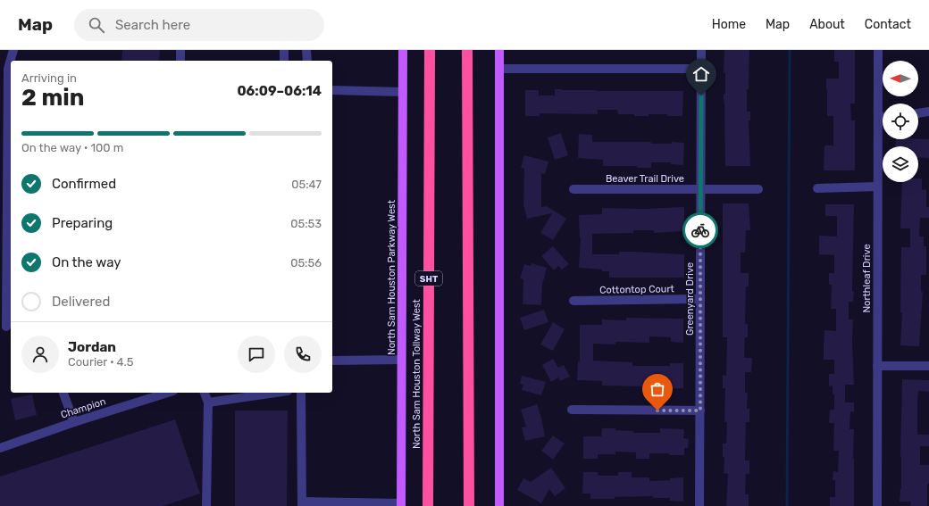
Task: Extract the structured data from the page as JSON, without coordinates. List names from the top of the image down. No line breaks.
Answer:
{"streets":{"highway":["SHT","North Sam Houston Tollway West"],"main road":["North Sam Houston Parkway West"],"street":["Beaver Trail Drive","Northleaf Drive","Cottontop Court","Greenyard Drive","Champion"]},"crossings":[["Beaver Trail Drive","Greenyard Drive"],["Cottontop Court","Greenyard Drive"]],"north":"left","page":{"header":"Map","search":"Search here","nav":["Home","Map","About","Contact"],"heading":["2 min","Arriving in","06:09–06:14"],"panel":["Jordan","Courier · 4.5"],"bar":"On the way · 100 m","list":[["Confirmed","05:47"],["Preparing","05:53"],["On the way","05:56"],"Delivered"]}}
